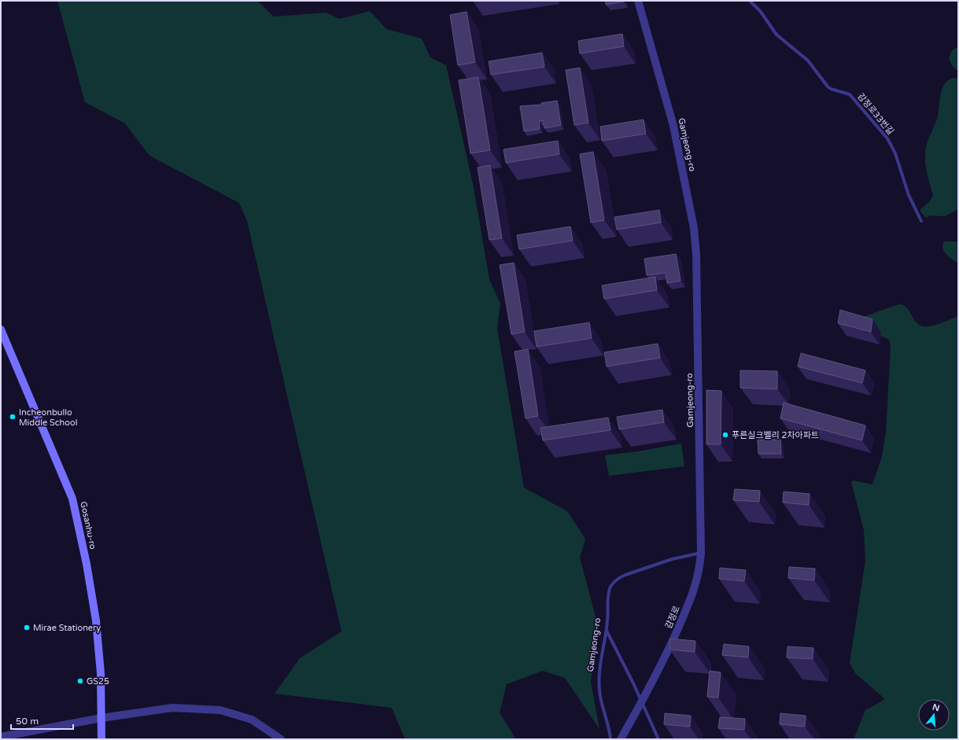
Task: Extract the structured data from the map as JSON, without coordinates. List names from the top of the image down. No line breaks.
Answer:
{"streets":{"main road":["Gosanhu-ro"],"street":["Gamjeong-ro","감정로"],"lane":["감정로33번길"]},"crossings":[["Gamjeong-ro","감정로"]],"places":["Incheonbullo Middle School","푸른실크벨리 2차아파트","Mirae Stationery","GS25"],"scale_bar":"50 m","north":"top"}
